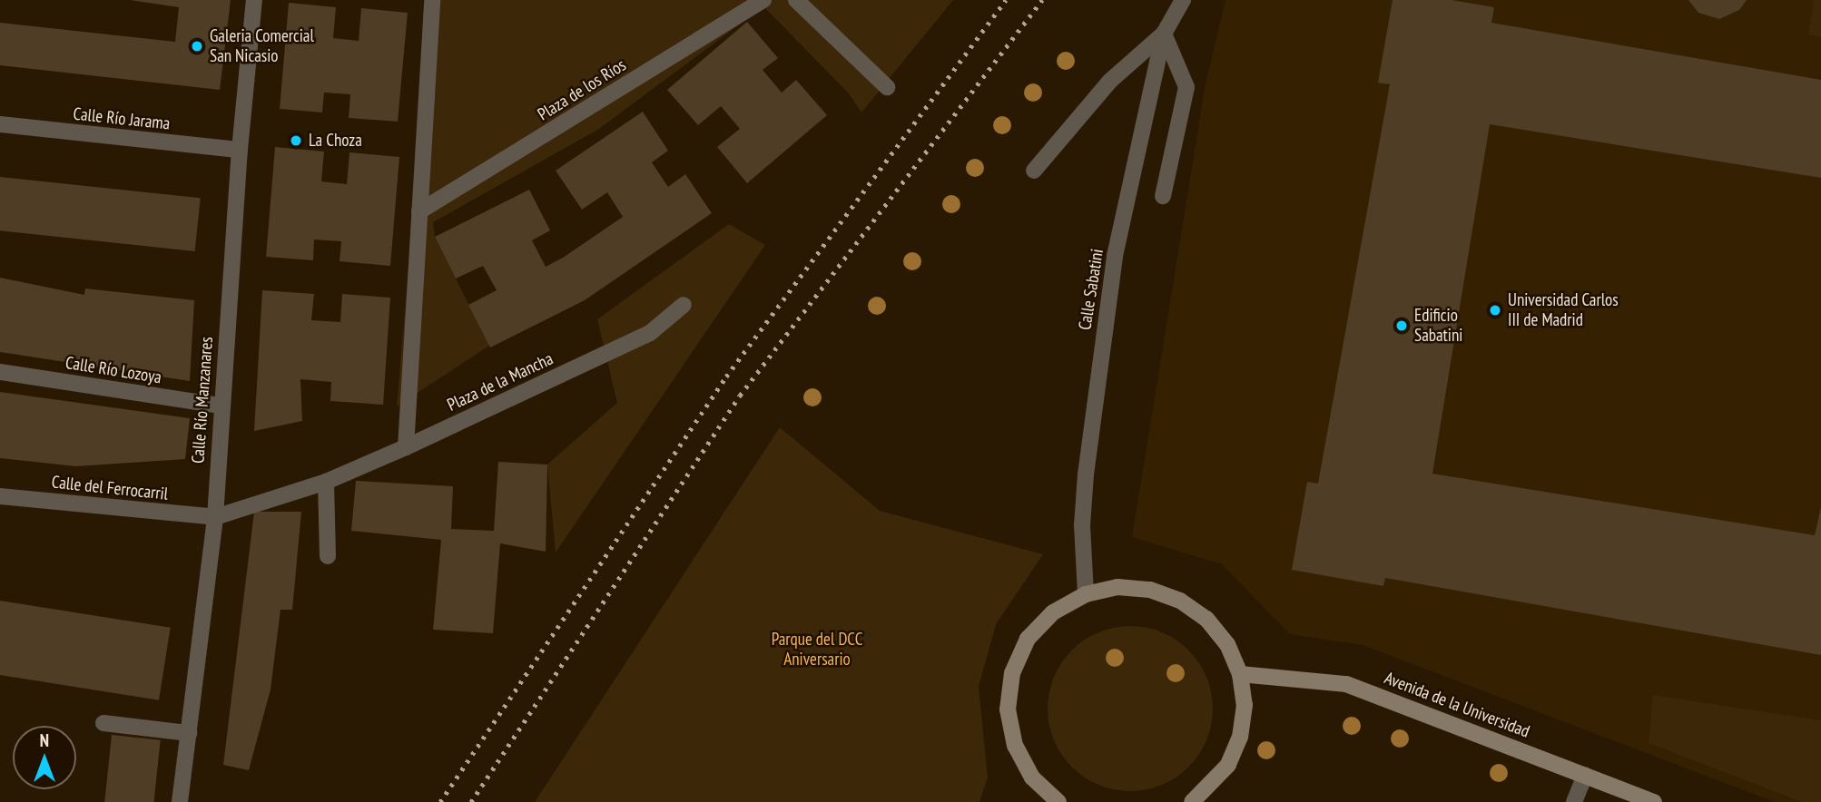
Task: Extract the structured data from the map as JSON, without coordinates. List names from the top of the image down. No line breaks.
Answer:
{"streets":{"main road":["Avenida de la Universidad"],"street":["Plaza de los Ríos","Calle Río Jarama","Calle Sabatini","Calle Río Lozoya","Plaza de la Mancha","Calle Río Manzanares","Calle del Ferrocarril"]},"crossings":[["Calle Río Jarama","Calle Río Manzanares"],["Calle Río Lozoya","Calle Río Manzanares"],["Plaza de la Mancha","Calle Río Manzanares"],["Plaza de la Mancha","Calle del Ferrocarril"],["Calle Río Manzanares","Calle del Ferrocarril"]],"parks":["Parque del DCC Aniversario"],"places":["Galeria Comercial San Nicasio","La Choza","Universidad Carlos III de Madrid","Edificio Sabatini"],"north":"top"}
